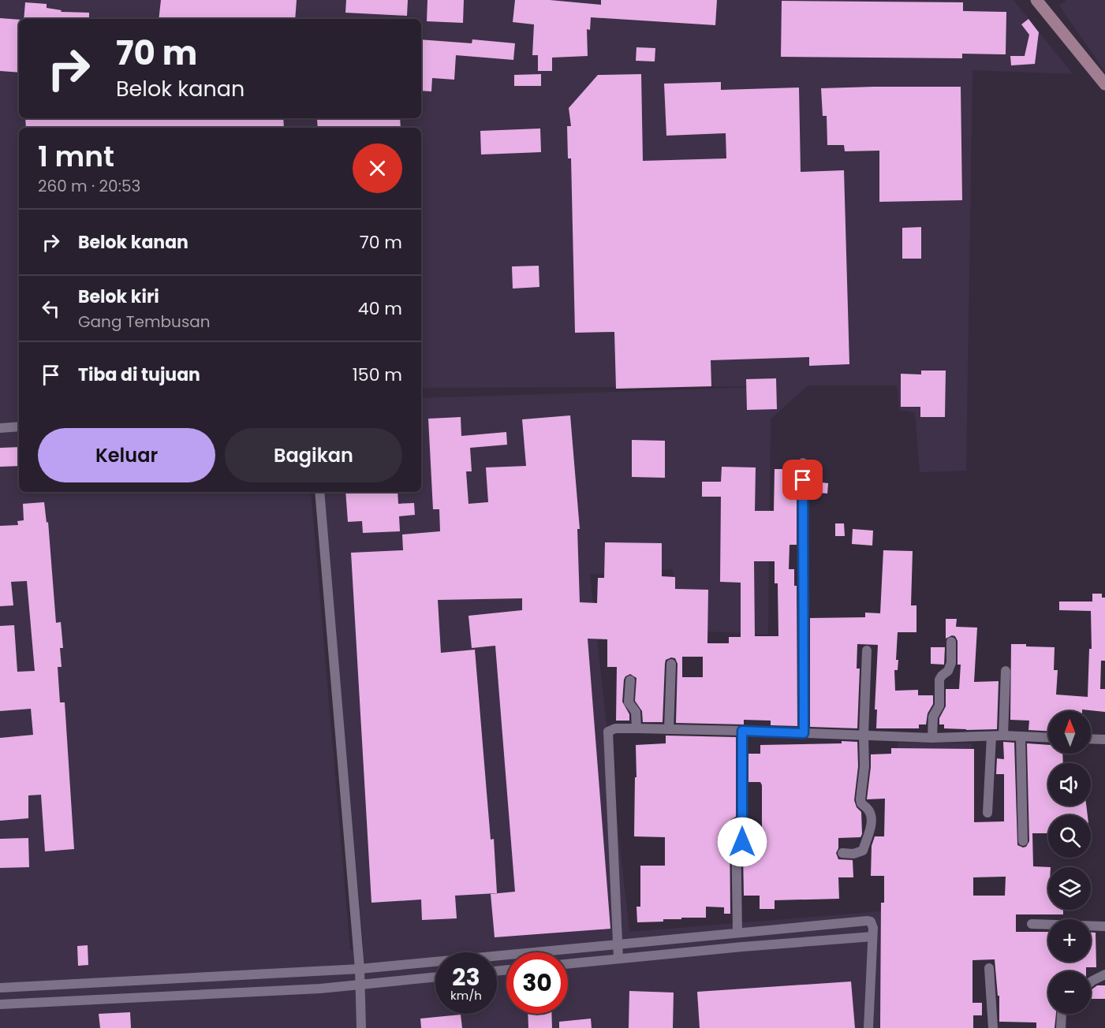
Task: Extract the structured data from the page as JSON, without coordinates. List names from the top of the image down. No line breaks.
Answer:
{"north":"top","page":{"turn":["70 m","Belok kanan"],"heading":["1 mnt","260 m · 20:53"],"list":[{"name":"Belok kanan","value":"70 m"},{"name":"Belok kiri","note":"Gang Tembusan","value":"40 m"},{"name":"Tiba di tujuan","value":"150 m"}],"buttons":["Keluar","Bagikan"],"map_buttons":["+","−"],"speed":"23 km/h","limit":"30"}}
